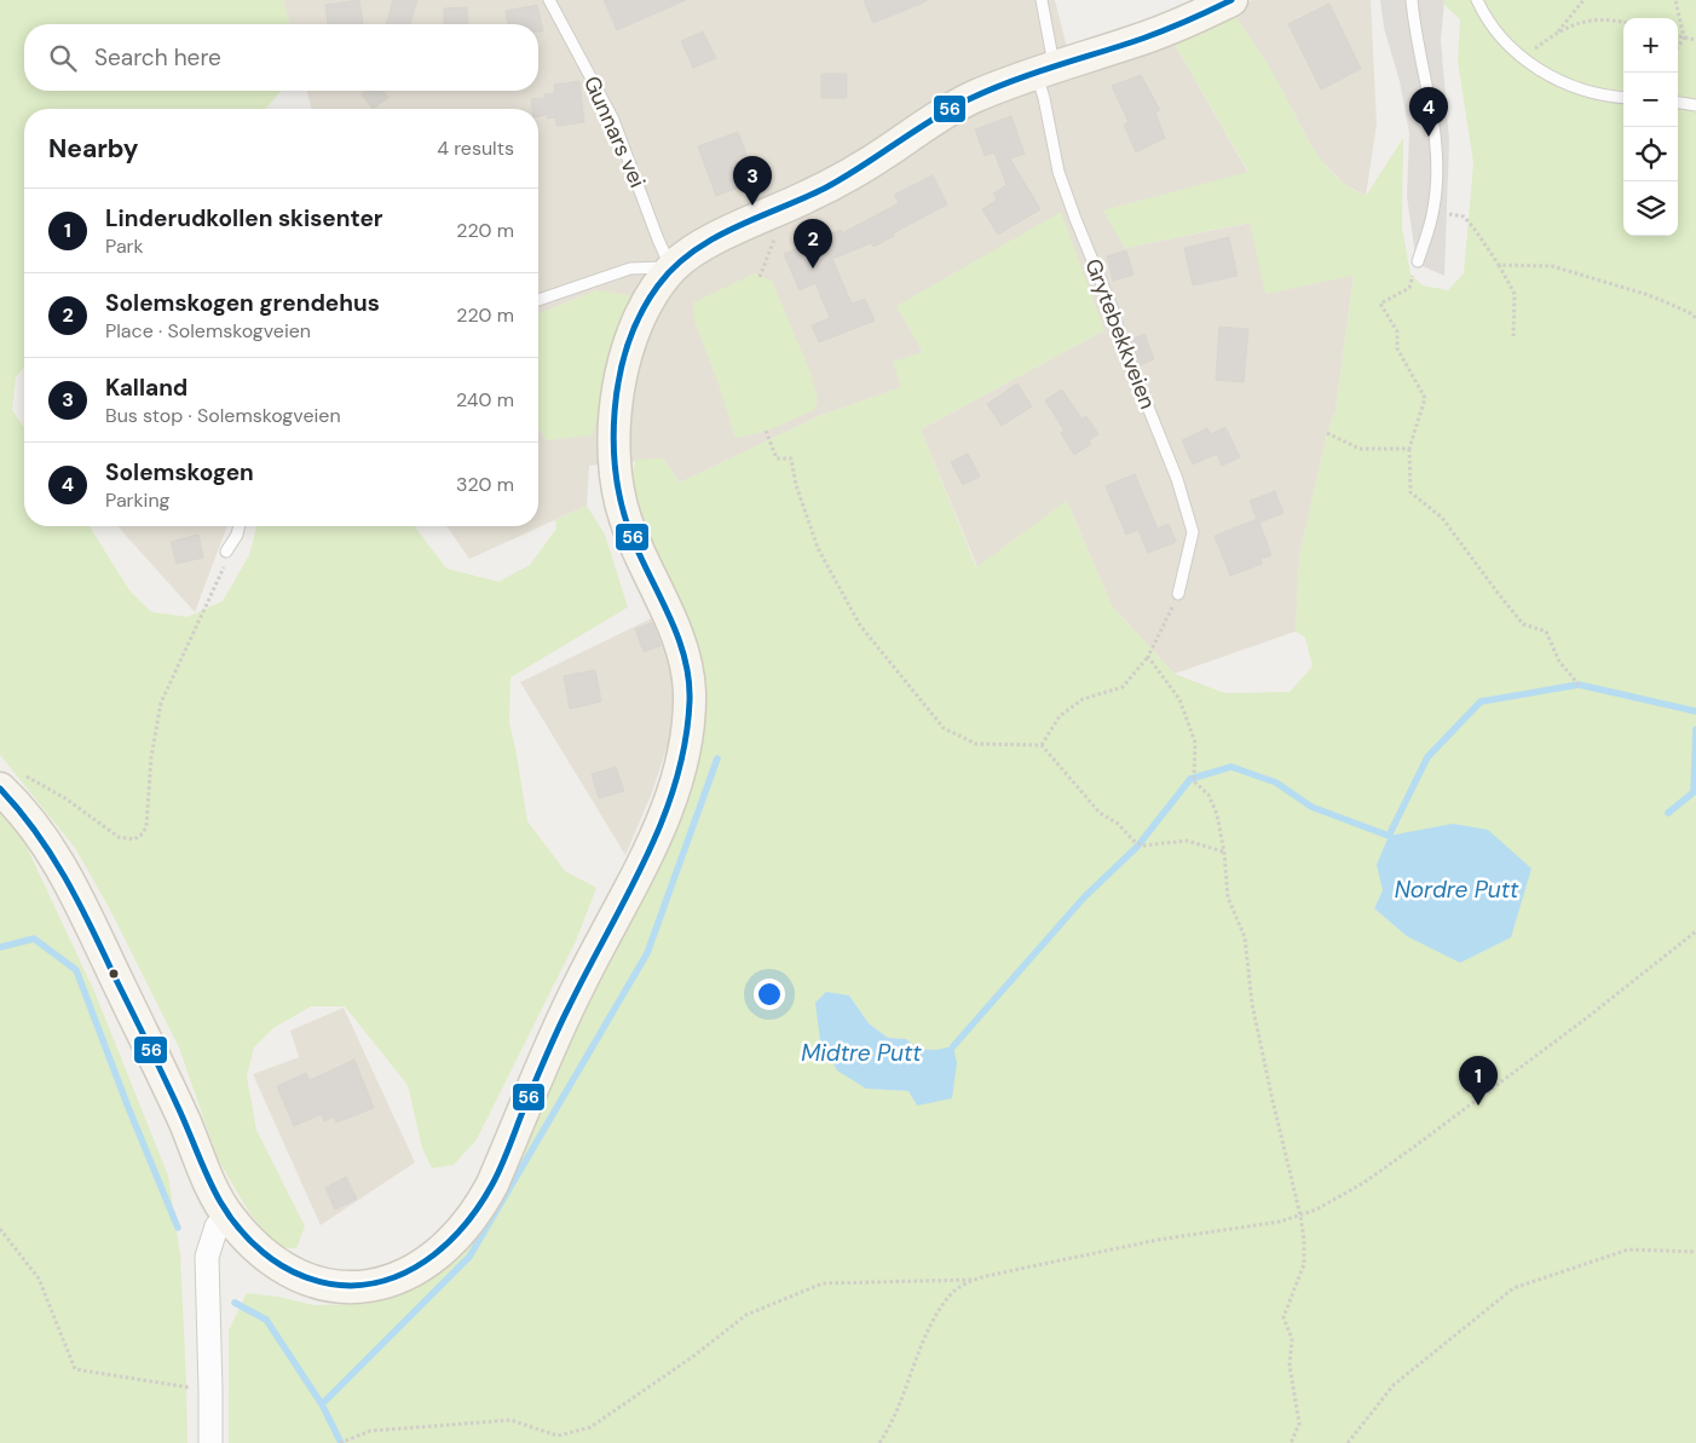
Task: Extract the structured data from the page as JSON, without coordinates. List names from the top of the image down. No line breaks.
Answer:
{"streets":{"lane":["Gunnars vei","Grytebekkveien"]},"water":["Nordre Putt","Midtre Putt"],"lines":["transit line 56"],"page":{"map_buttons":["+","−"],"search":"Search here","pins":["4","3","2","1"],"heading":["Nearby","4 results"],"list":[{"mark":"1","name":"Linderudkollen skisenter","note":"Park","value":"220 m"},{"mark":"2","name":"Solemskogen grendehus","note":"Place · Solemskogveien","value":"220 m"},{"mark":"3","name":"Kalland","note":"Bus stop · Solemskogveien","value":"240 m"},{"mark":"4","name":"Solemskogen","note":"Parking","value":"320 m"}]}}
